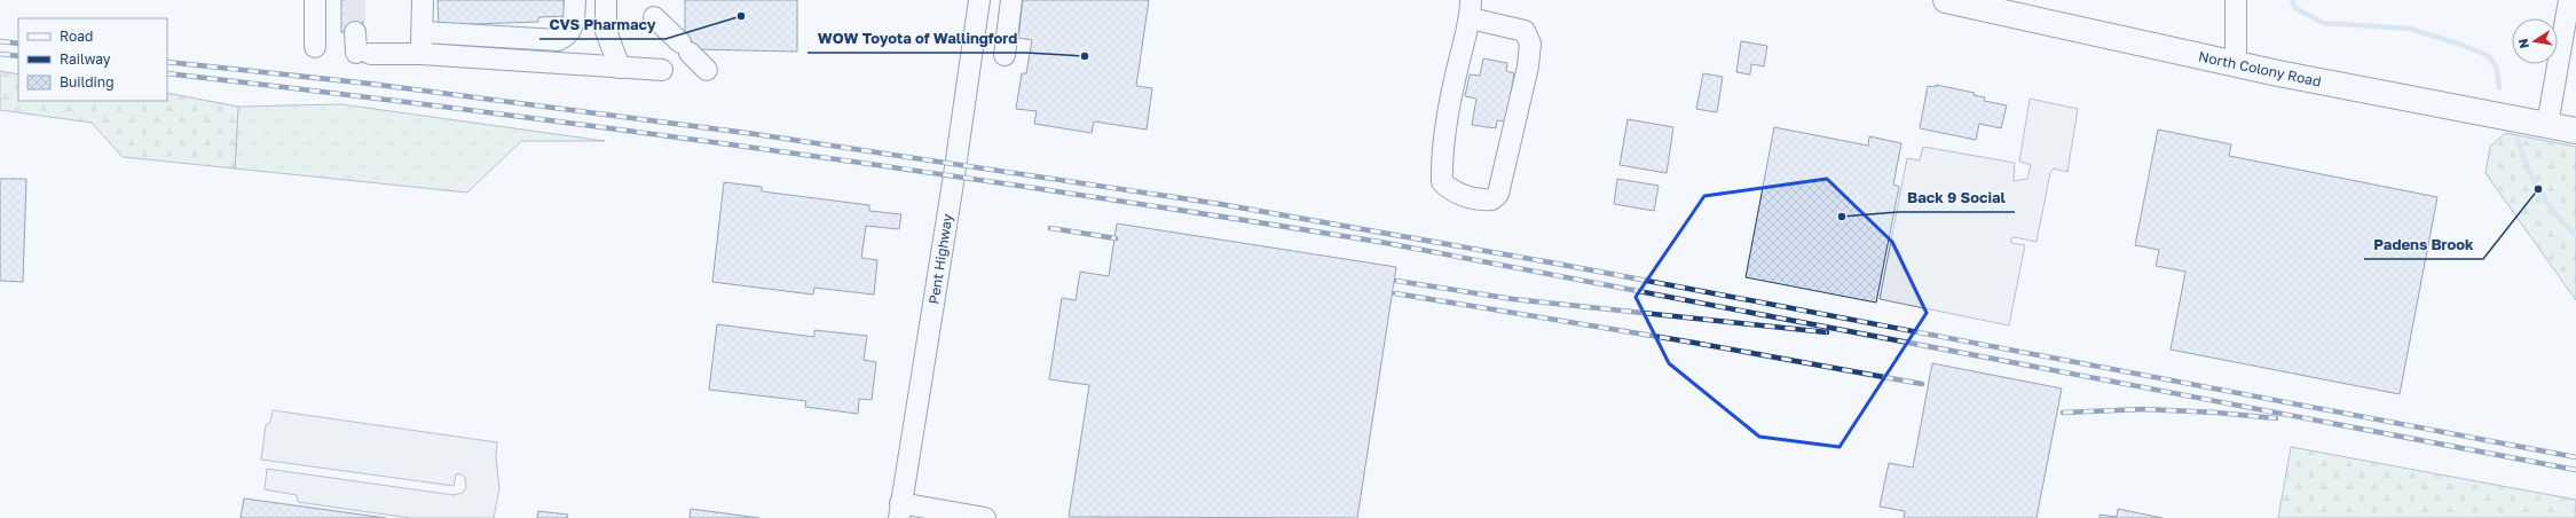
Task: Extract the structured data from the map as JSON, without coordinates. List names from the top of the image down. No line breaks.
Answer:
{"streets":{"main road":["North Colony Road"],"street":["Pent Highway"]},"places":["CVS Pharmacy","WOW Toyota of Wallingford","Padens Brook","Back 9 Social"],"legend":["Road","Railway","Building"],"north":"left"}
